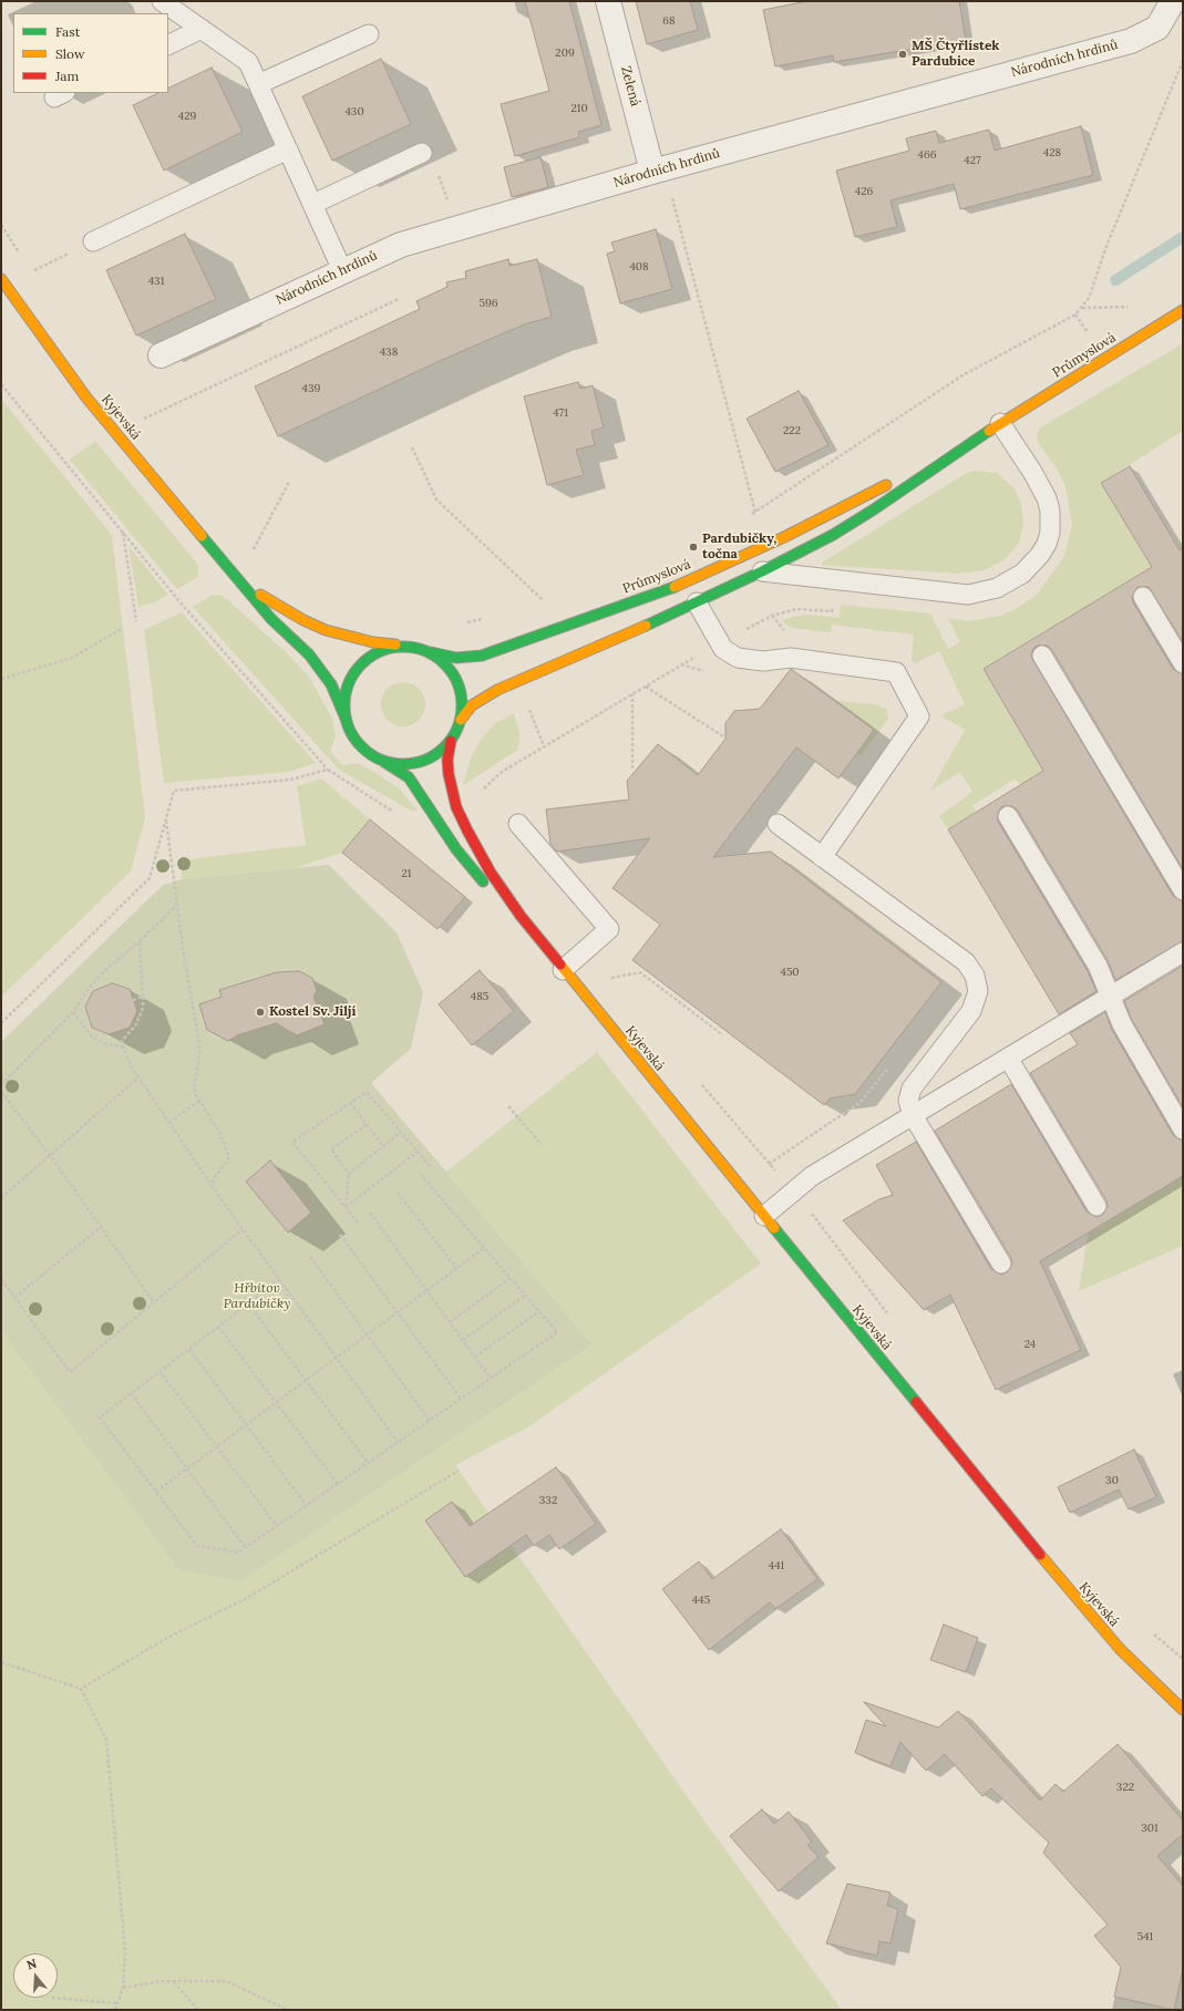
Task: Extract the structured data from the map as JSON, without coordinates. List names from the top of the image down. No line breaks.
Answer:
{"streets":{"street":["Národních hrdinů","Zelená","Průmyslová","Kyjevská"]},"crossings":[["Národních hrdinů","Zelená"],["Průmyslová","Kyjevská"]],"parks":["Hřbitov Pardubičky"],"places":["MŠ Čtyřlístek Pardubice","Pardubičky, točna","Kostel Sv. Jiljí"],"house_numbers":["68","209","210","430","429","428","466","427","426","408","431","596","438","439","471","222","21","450","485","24","30","332","441","445","322","301","541"],"legend":["Fast","Slow","Jam"],"north":"top"}
